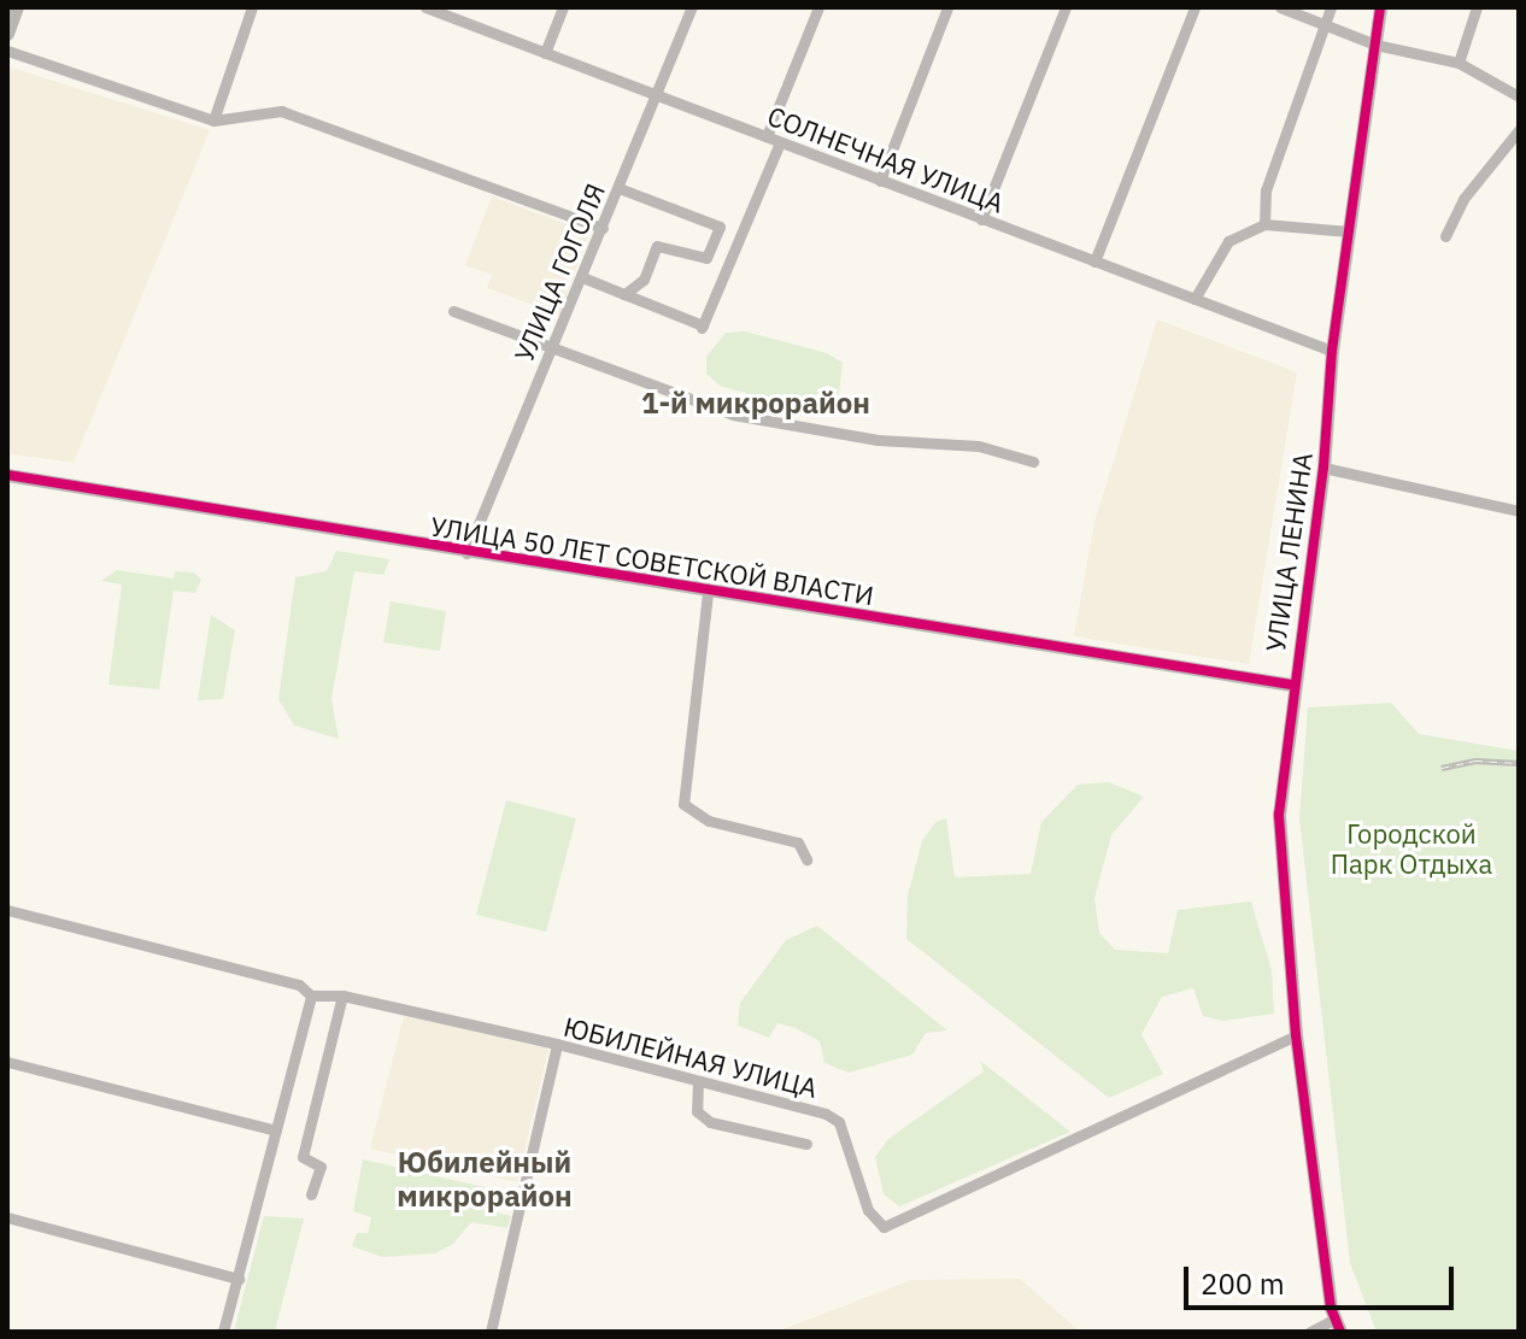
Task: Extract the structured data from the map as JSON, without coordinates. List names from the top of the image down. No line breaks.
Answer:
{"streets":{"street":["СОЛНЕЧНАЯ УЛИЦА","УЛИЦА ГОГОЛЯ","УЛИЦА ЛЕНИНА","УЛИЦА 50 ЛЕТ СОВЕТСКОЙ ВЛАСТИ","ЮБИЛЕЙНАЯ УЛИЦА"]},"crossings":[["СОЛНЕЧНАЯ УЛИЦА","УЛИЦА ГОГОЛЯ"],["СОЛНЕЧНАЯ УЛИЦА","УЛИЦА ЛЕНИНА"],["УЛИЦА ГОГОЛЯ","УЛИЦА 50 ЛЕТ СОВЕТСКОЙ ВЛАСТИ"],["УЛИЦА ЛЕНИНА","УЛИЦА 50 ЛЕТ СОВЕТСКОЙ ВЛАСТИ"],["УЛИЦА ЛЕНИНА","ЮБИЛЕЙНАЯ УЛИЦА"]],"districts":["1-й микрорайон","Юбилейный микрорайон"],"parks":["Городской Парк Отдыха"],"scale_bar":"200 m"}
